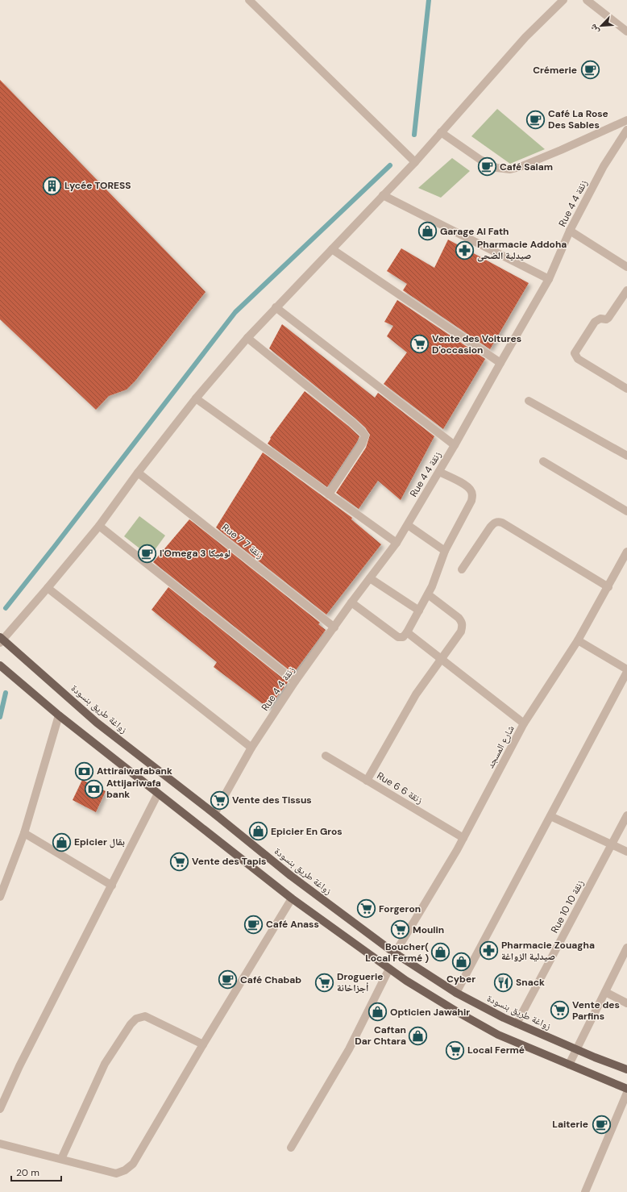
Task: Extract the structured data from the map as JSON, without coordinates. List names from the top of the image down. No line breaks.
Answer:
{"streets":{"main road":["زواغة طريق بنسودة"],"street":["Rue 4 زنقة 4","Rue 7 زنقة 7","شارع المسجد","Rue 6 زنقة 6","Rue 10 زنقة 10"]},"crossings":[["Rue 4 زنقة 4","Rue 7 زنقة 7"],["Rue 4 زنقة 4","زواغة طريق بنسودة"],["زواغة طريق بنسودة","شارع المسجد"],["زواغة طريق بنسودة","Rue 10 زنقة 10"],["شارع المسجد","Rue 6 زنقة 6"]],"places":{"cafe":["Crémerie","Café La Rose Des Sables","Café Salam","l'Omega 3 لوميكا","Café Anass","Café Chabab","Laiterie"],"building":["Lycée TORESS"],"shop":["Garage Al Fath","Epicier En Gros","Epicier بقال","Boucher( Local Fermé )","Cyber","Opticien Jawahir","Caftan Dar Chtara"],"pharmacy":["Pharmacie Addoha صيدلية الضحى","Pharmacie Zouagha صيدلية الزواغة"],"supermarket":["Vente des Voitures D'occasion","Vente des Tissus","Vente des Tapis","Forgeron","Moulin","Droguerie أجزاخانة","Vente des Parfins","Local Fermé"],"bank":["Attiraiwafabank","Attijariwafa bank"],"restaurant":["Snack"]},"scale_bar":"20 m","north":"bottom left"}
